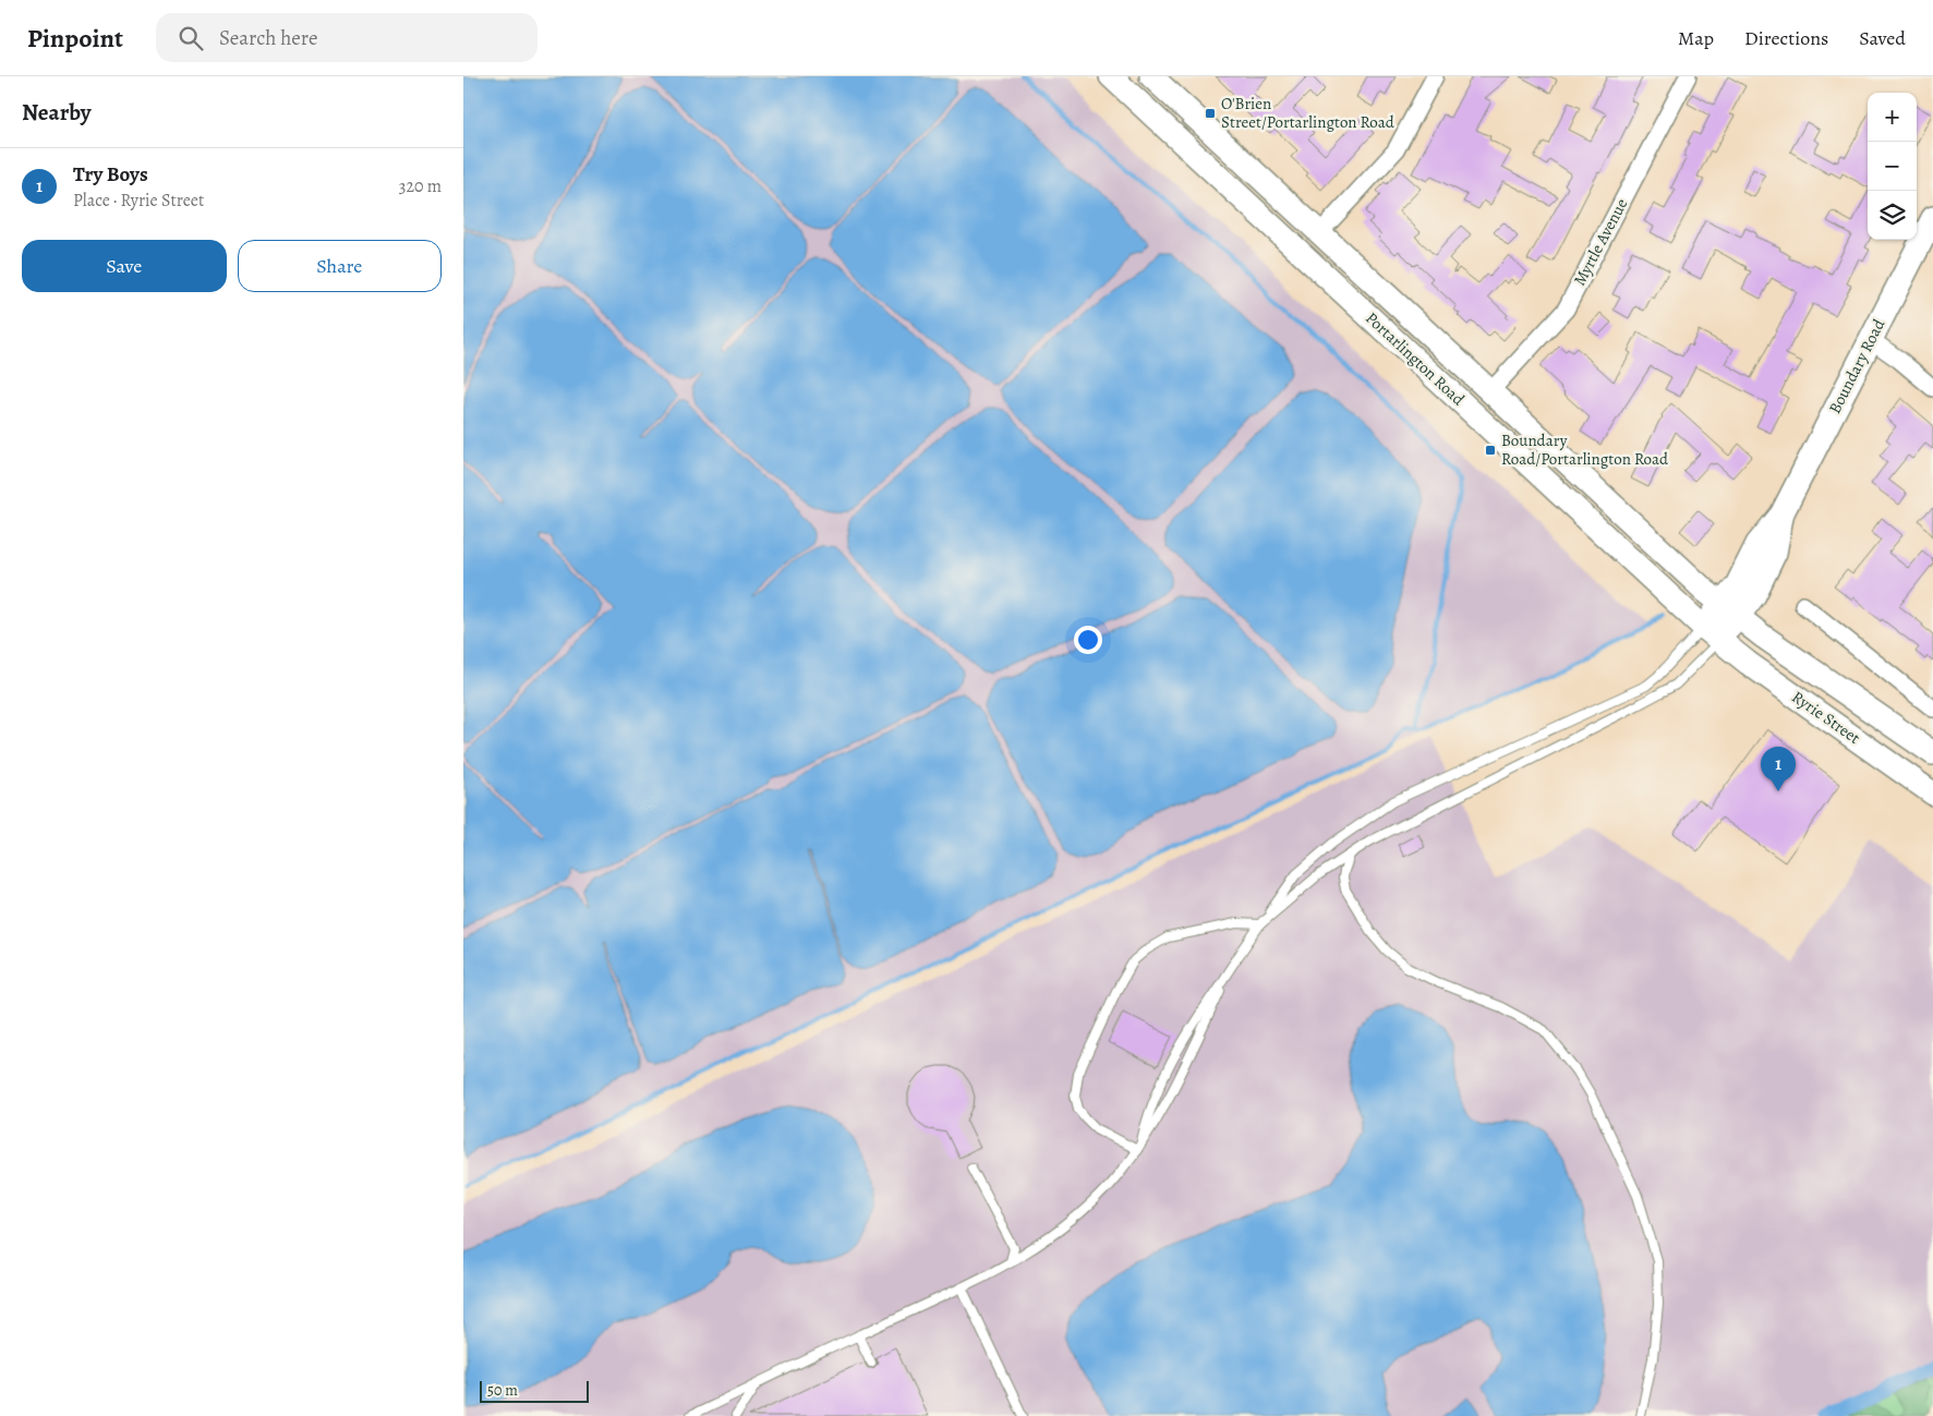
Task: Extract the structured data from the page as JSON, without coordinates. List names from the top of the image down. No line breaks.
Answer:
{"streets":{"main road":["Portarlington Road","Boundary Road","Ryrie Street"],"street":["Myrtle Avenue"]},"crossings":[["Myrtle Avenue","Portarlington Road"],["Portarlington Road","Boundary Road"],["Portarlington Road","Ryrie Street"],["Boundary Road","Ryrie Street"]],"places":{"transit":["O'Brien Street/Portarlington Road","Boundary Road/Portarlington Road"]},"scale_bar":"50 m","page":{"header":"Pinpoint","search":"Search here","nav":["Map","Directions","Saved"],"heading":"Nearby","map_buttons":["+","−"],"list":[{"mark":"1","name":"Try Boys","note":"Place · Ryrie Street","value":"320 m"}],"buttons":["Save","Share"],"pins":"1","scale":"50 m"}}
